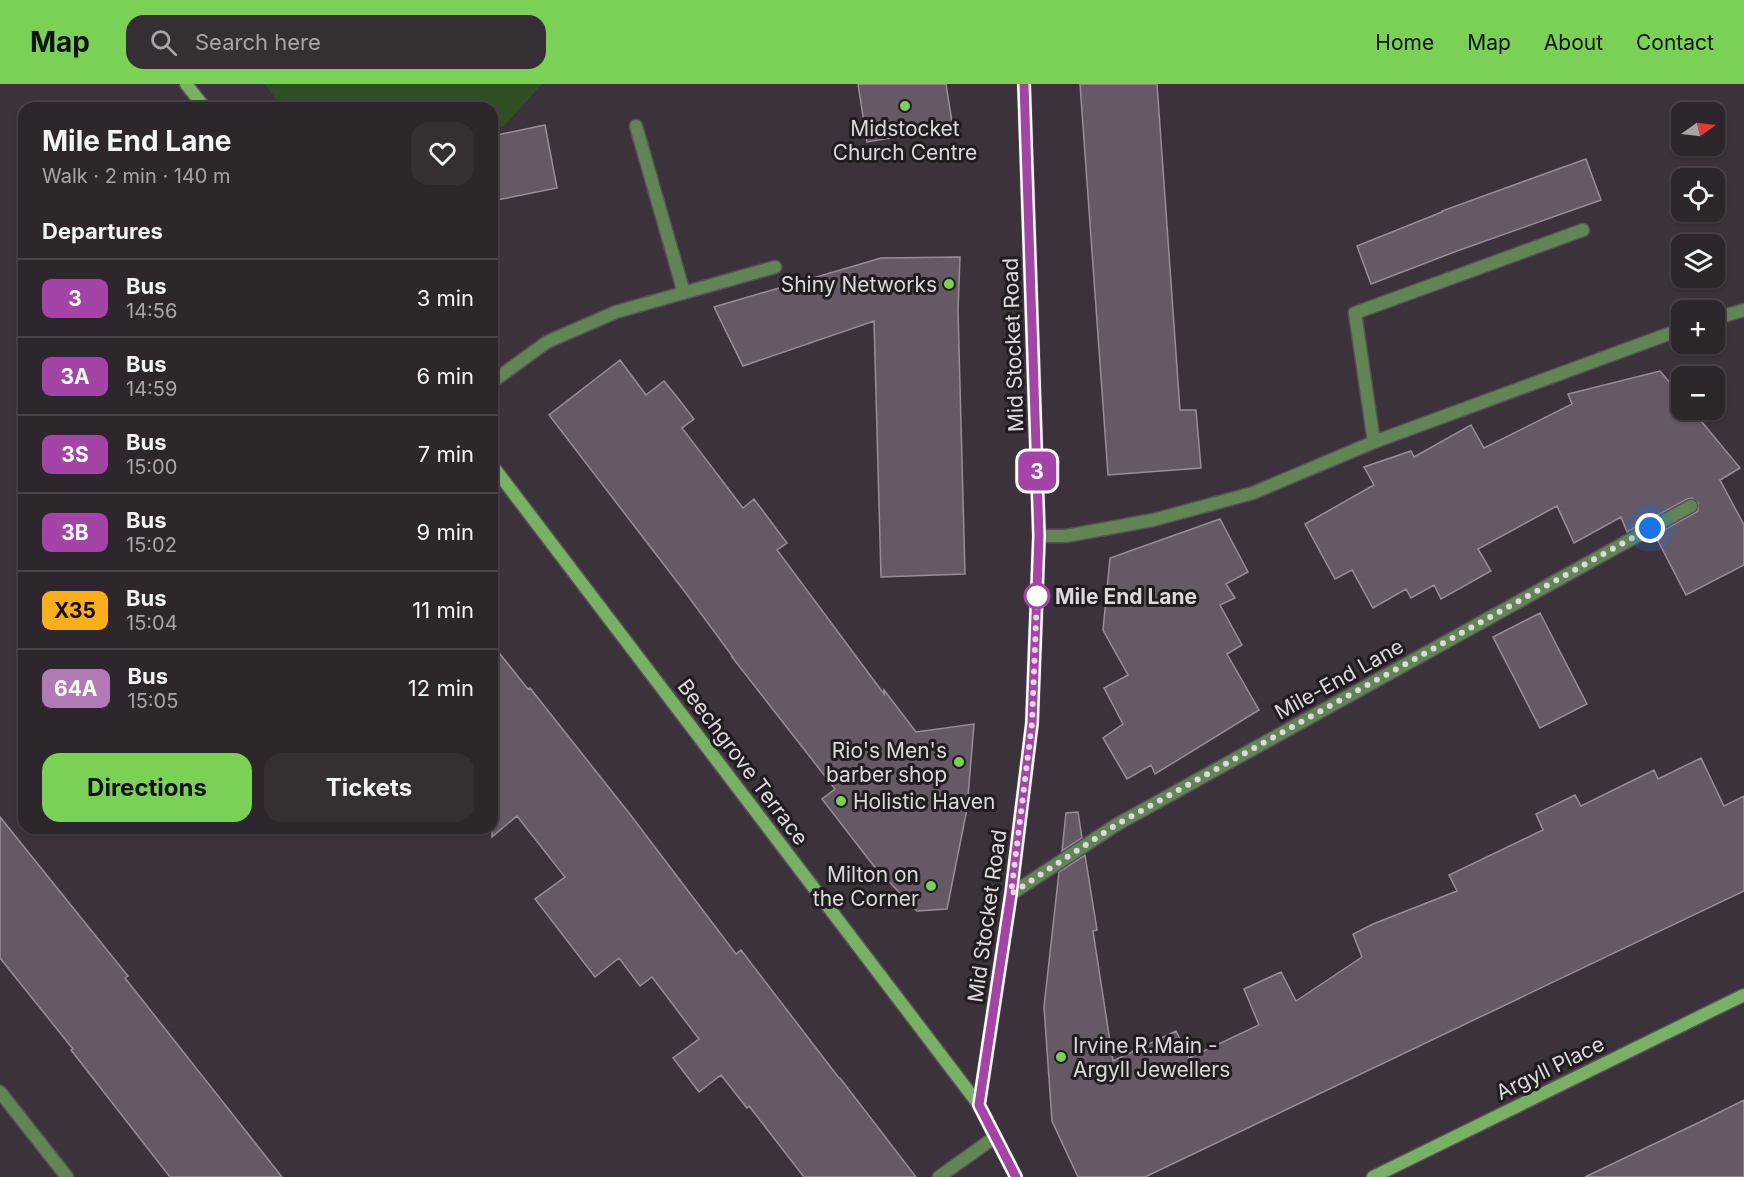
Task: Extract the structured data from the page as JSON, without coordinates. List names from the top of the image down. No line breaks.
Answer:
{"streets":{"street":["Mid Stocket Road","Mile-End Lane","Beechgrove Terrace","Argyll Place"]},"crossings":[["Mid Stocket Road","Mile-End Lane"],["Mid Stocket Road","Beechgrove Terrace"]],"places":["Midstocket Church Centre","Shiny Networks","Mile End Lane","Rio's Men's barber shop","Holistic Haven","Milton on the Corner","Irvine R.Main - Argyll Jewellers"],"lines":["bus line 3"],"north":"right","page":{"header":"Map","search":"Search here","nav":["Home","Map","About","Contact"],"on_map":"3","map_buttons":["+","−"],"heading":[["Mile End Lane","Walk · 2 min · 140 m"],"Departures"],"list":[{"mark":"3","name":"Bus","note":"14:56","value":"3 min"},{"mark":"3A","name":"Bus","note":"14:59","value":"6 min"},{"mark":"3S","name":"Bus","note":"15:00","value":"7 min"},{"mark":"3B","name":"Bus","note":"15:02","value":"9 min"},{"mark":"X35","name":"Bus","note":"15:04","value":"11 min"},{"mark":"64A","name":"Bus","note":"15:05","value":"12 min"}],"buttons":["Directions","Tickets"]}}
